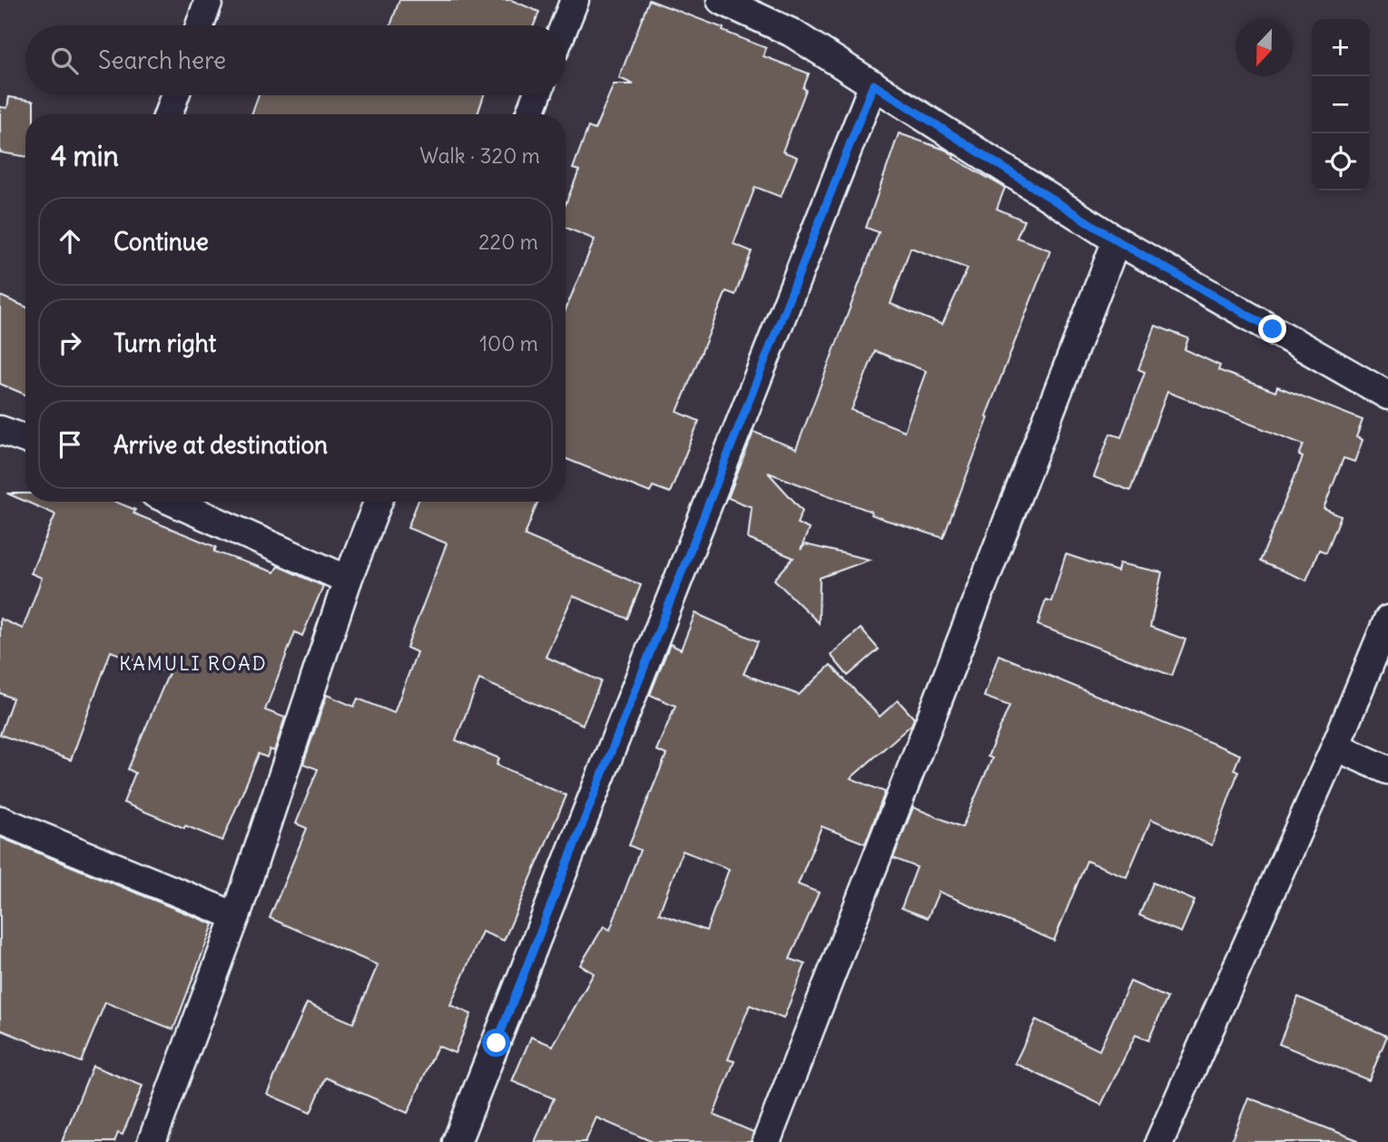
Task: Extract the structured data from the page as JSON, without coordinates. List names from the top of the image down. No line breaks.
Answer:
{"districts":["KAMULI ROAD"],"north":"bottom","page":{"map_buttons":["+","−"],"search":"Search here","heading":["4 min","Walk · 320 m"],"list":[["Continue","220 m"],["Turn right","100 m"],"Arrive at destination"]}}
